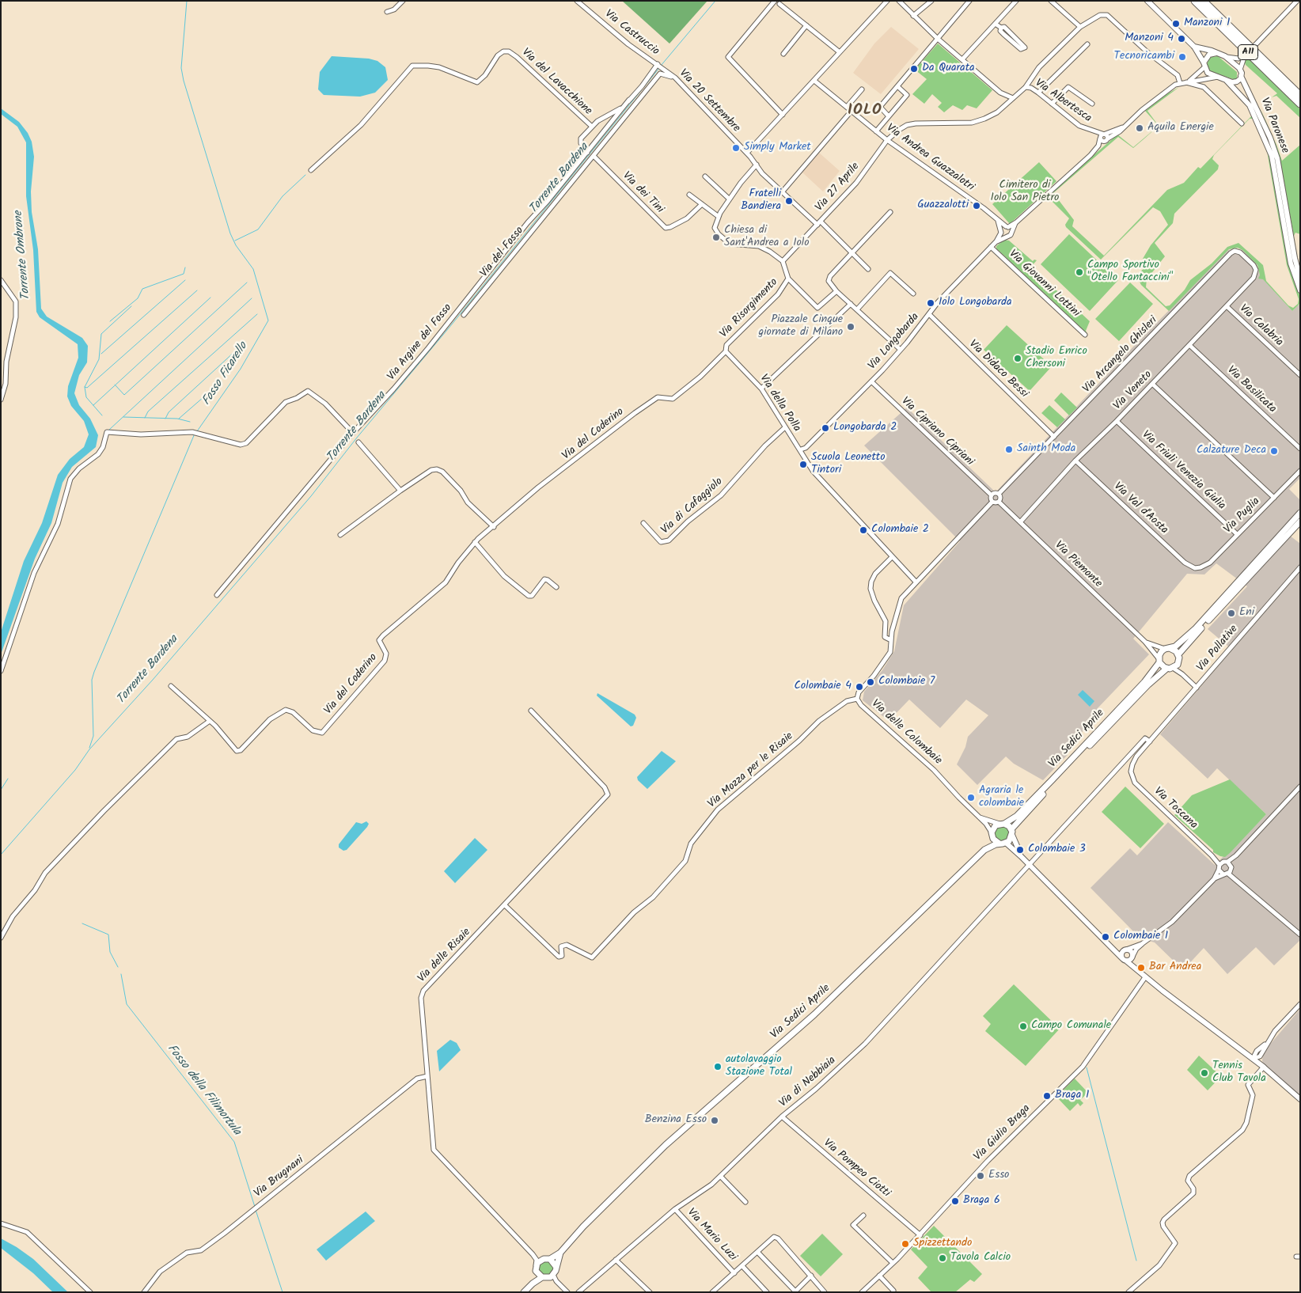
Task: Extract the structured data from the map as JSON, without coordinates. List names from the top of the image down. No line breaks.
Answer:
{"streets":{"highway":["A11"],"main road":["Via Sedici Aprile"],"street":["Via Castruccio","Via del Lavacchione","Via 20 Settembre","Via Albertesca","Via Paronese","Via Andrea Guazzalotri","Via 27 Aprile","Via dei Tini","Via del Fosso","Via Giovanni Lottini","Via Risorgimento","Via Calabria","Via Longobarda","Via Argine del Fosso","Via Arcangelo Ghisleri","Via Didaco Bessi","Via Basilicata","Via Veneto","Via della Polla","Via Cipriano Cipriani","Via del Coderino","Via Friuli Venezia Giulia","Via di Cafaggiolo","Via Val d'Aosta","Via Puglia","Via Piemonte","Via Pollative","Via delle Colombaie","Via Mozza per le Risaie","Via Toscana","Via delle Risaie","Via di Nebbiaia","Via Giulio Braga","Via Pompeo Ciotti","Via Brugnani","Via Mario Luzi"]},"crossings":[["Via Castruccio","Via 20 Settembre"],["Via 20 Settembre","Via 27 Aprile"],["Via 20 Settembre","Via del Fosso"],["Via Albertesca","Via Andrea Guazzalotri"],["Via Albertesca","Via 27 Aprile"],["Via Andrea Guazzalotri","Via 27 Aprile"],["Via Andrea Guazzalotri","Via Longobarda"],["Via dei Tini","Via del Fosso"],["Via Giovanni Lottini","Via Longobarda"],["Via Risorgimento","Via della Polla"],["Via Risorgimento","Via del Coderino"],["Via Calabria","Via Veneto"],["Via Longobarda","Via Didaco Bessi"],["Via Longobarda","Via della Polla"],["Via Longobarda","Via Cipriano Cipriani"],["Via Arcangelo Ghisleri","Via Didaco Bessi"],["Via Arcangelo Ghisleri","Via Veneto"],["Via Arcangelo Ghisleri","Via Cipriano Cipriani"],["Via Arcangelo Ghisleri","Via Piemonte"],["Via Basilicata","Via Veneto"],["Via Veneto","Via Friuli Venezia Giulia"],["Via Veneto","Via Val d'Aosta"],["Via Veneto","Via Piemonte"],["Via della Polla","Via del Coderino"],["Via della Polla","Via di Cafaggiolo"],["Via Cipriano Cipriani","Via Piemonte"],["Via Friuli Venezia Giulia","Via Puglia"],["Via Val d'Aosta","Via Puglia"],["Via Piemonte","Via Sedici Aprile"],["Via Pollative","Via Toscana"],["Via Pollative","Via di Nebbiaia"],["Via delle Colombaie","Via Sedici Aprile"],["Via delle Colombaie","Via Mozza per le Risaie"],["Via Sedici Aprile","Via delle Risaie"],["Via Mozza per le Risaie","Via delle Risaie"],["Via delle Risaie","Via Brugnani"],["Via di Nebbiaia","Via Pompeo Ciotti"],["Via di Nebbiaia","Via Mario Luzi"],["Via Giulio Braga","Via Pompeo Ciotti"]],"districts":["IOLO"],"water":["Torrente Bardena","Torrente Ombrone","Fosso Ficarello","Fosso della Filimortula"],"parks":["Cimitero di Iolo San Pietro"],"places":["Manzoni 1","Manzoni 4","Tecnoricambi","Da Quarata","Aquila Energie","Simply Market","Fratelli Bandiera","Guazzalotti","Chiesa di Sant'Andrea a Iolo","Campo Sportivo \"Otello Fantaccini\"","Iolo Longobarda","Piazzale Cinque giornate di Milano","Stadio Enrico Chersoni","Longobarda 2","Sainth Moda","Calzature Deca","Scuola Leonetto Tintori","Colombaie 2","Eni","Colombaie 7","Colombaie 4","Agraria le colombaie","Colombaie 3","Colombaie 1","Bar Andrea","Campo Comunale","autolavaggio Stazione Total","Tennis Club Tavola","Braga 1","Benzina Esso","Esso","Braga 6","Spizzettando","Tavola Calcio"]}
